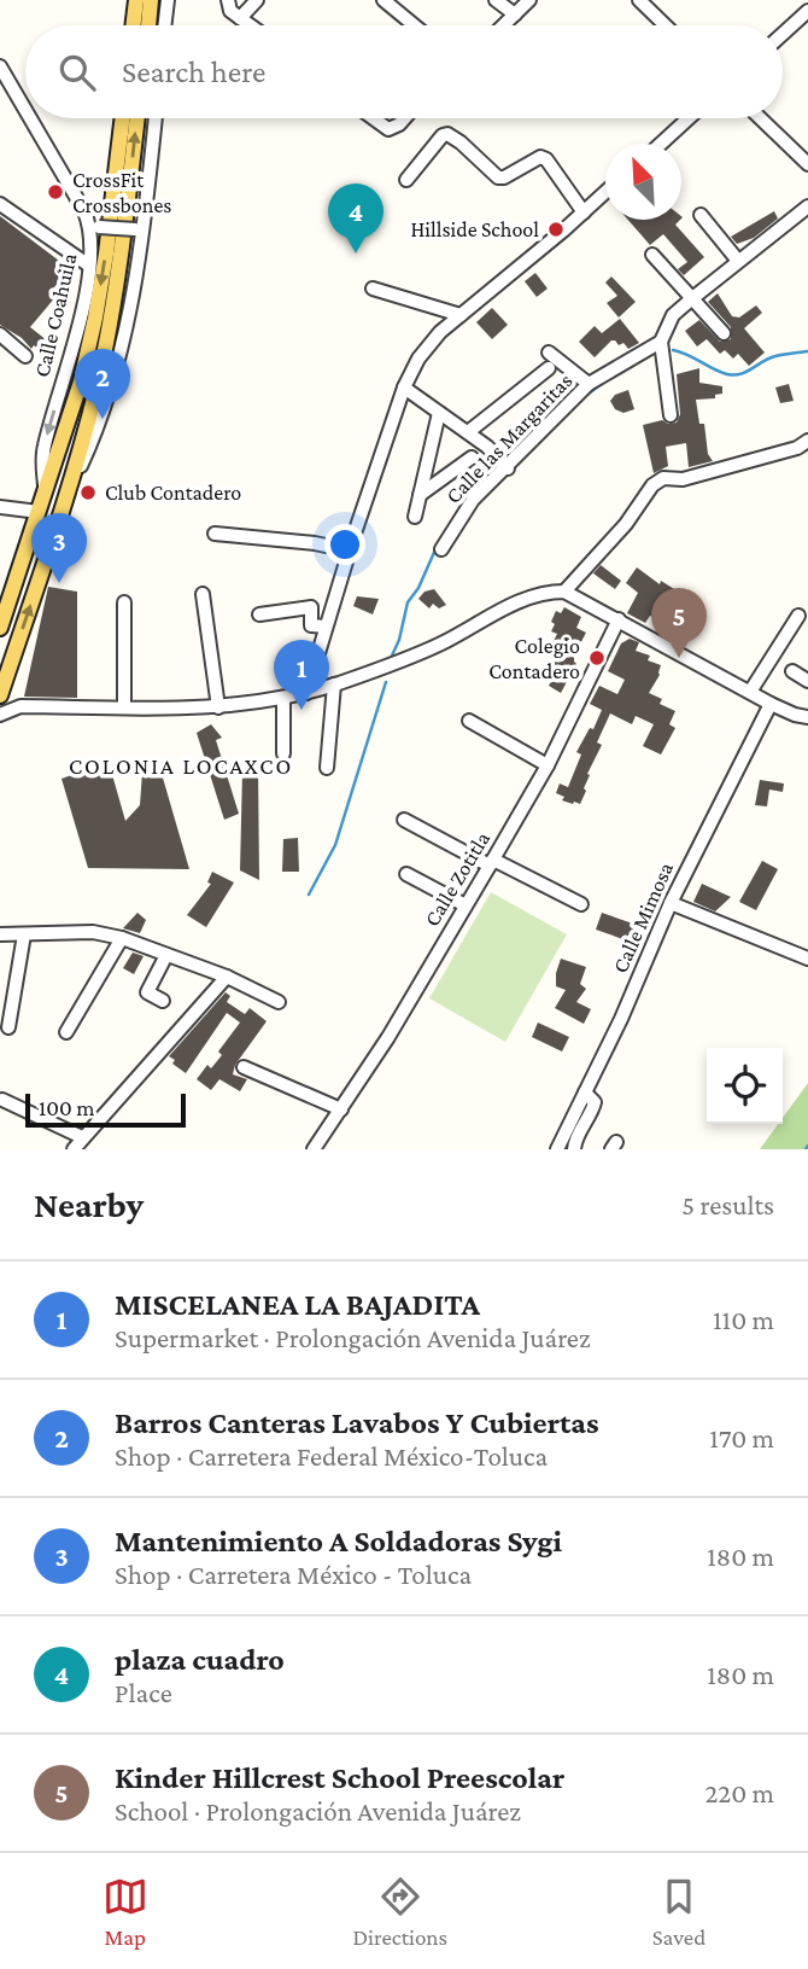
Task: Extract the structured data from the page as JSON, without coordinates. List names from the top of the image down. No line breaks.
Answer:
{"streets":{"street":["Calle Coahuila","Calle las Margaritas","Calle Zotitla","Calle Mimosa"]},"districts":["COLONIA LOCAXCO"],"places":["CrossFit Crossbones","Hillside School","Club Contadero","Colegio Contadero"],"scale_bar":"100 m","north":"top left","page":{"search":"Search here","pins":["4","2","3","5","1"],"scale":"100 m","heading":["Nearby","5 results"],"list":[{"mark":"1","name":"MISCELANEA LA BAJADITA","note":"Supermarket · Prolongación Avenida Juárez","value":"110 m"},{"mark":"2","name":"Barros Canteras Lavabos Y Cubiertas","note":"Shop · Carretera Federal México-Toluca","value":"170 m"},{"mark":"3","name":"Mantenimiento A Soldadoras Sygi","note":"Shop · Carretera México - Toluca","value":"180 m"},{"mark":"4","name":"plaza cuadro","note":"Place","value":"180 m"},{"mark":"5","name":"Kinder Hillcrest School Preescolar","note":"School · Prolongación Avenida Juárez","value":"220 m"}],"nav":["Map","Directions","Saved"]}}
